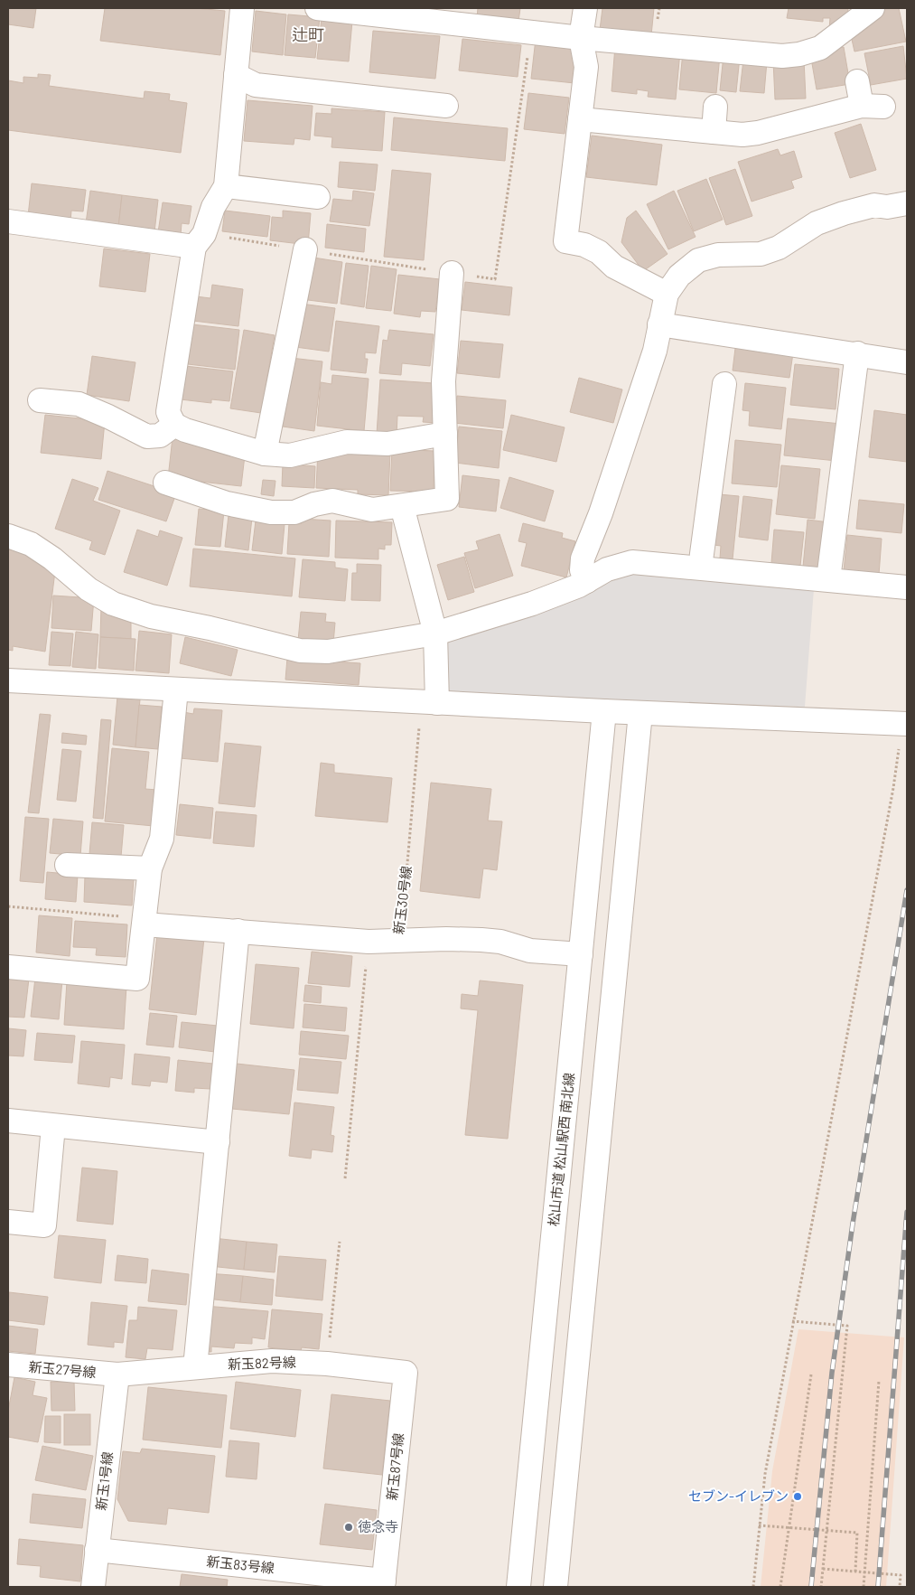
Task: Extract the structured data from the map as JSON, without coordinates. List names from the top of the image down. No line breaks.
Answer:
{"streets":{"street":["新玉30号線","松山市道 松山駅西 南北線","新玉82号線","新玉27号線","新玉87号線","新玉1号線","新玉83号線"]},"crossings":[["新玉82号線","新玉27号線"],["新玉82号線","新玉87号線"],["新玉82号線","新玉1号線"],["新玉27号線","新玉1号線"],["新玉87号線","新玉83号線"],["新玉1号線","新玉83号線"]],"districts":["辻町"],"places":["セブン-イレブン","徳念寺"]}
